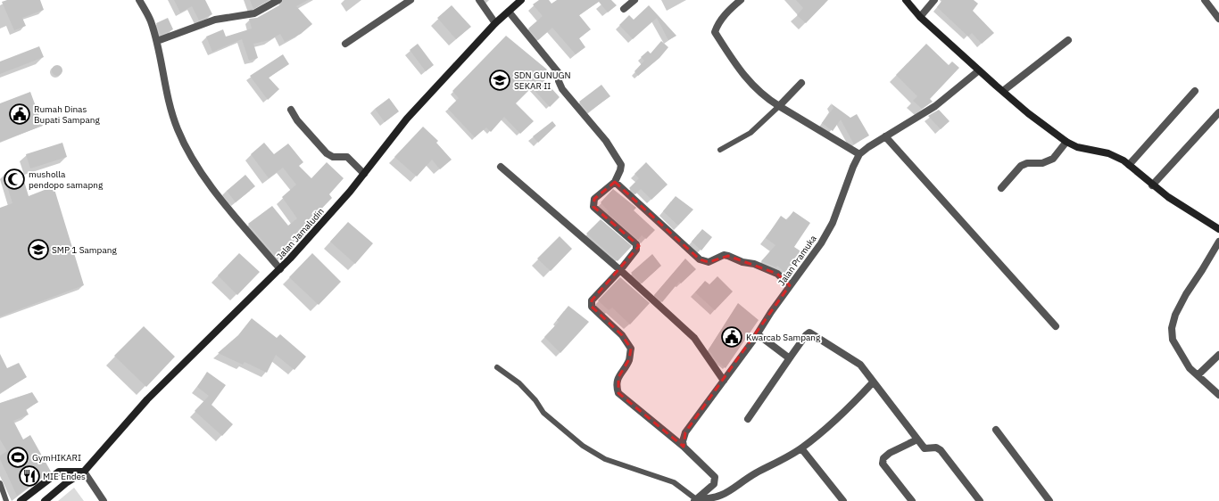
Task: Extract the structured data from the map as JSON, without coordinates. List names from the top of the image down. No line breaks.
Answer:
{"streets":{"street":["Jalan Jamaludin","Jalan Pramuka"]},"places":{"school or university":["SDN GUNUGN SEKAR II","SMP 1 Sampang"],"public building":["Rumah Dinas Bupati Sampang","Kwarcab Sampang"],"mosque":["musholla pendopo samapng"],"sports":["GymHIKARI"],"restaurant":["MIE Endes"]}}
